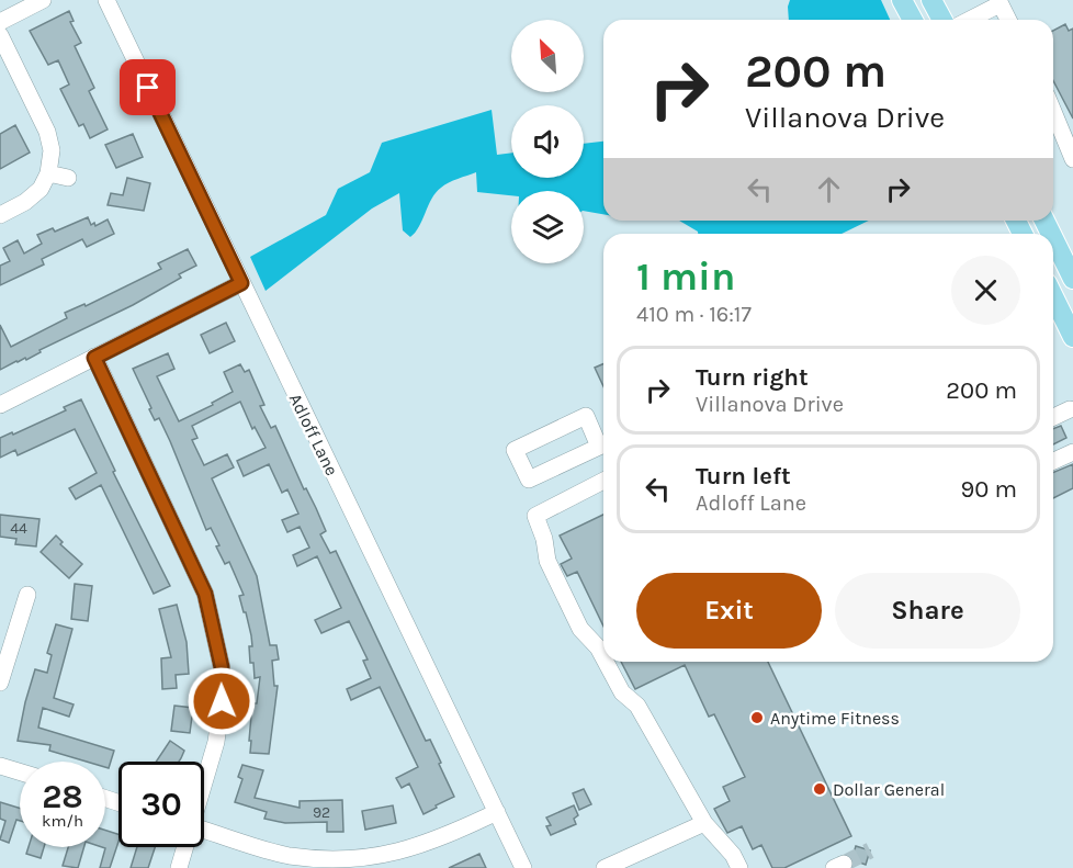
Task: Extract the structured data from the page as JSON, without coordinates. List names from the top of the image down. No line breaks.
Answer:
{"streets":{"street":["Adloff Lane"]},"places":["Anytime Fitness","Dollar General"],"house_numbers":["44","92"],"north":"top left","page":{"turn":["200 m","Villanova Drive"],"heading":["1 min","410 m · 16:17"],"list":[{"name":"Turn right","note":"Villanova Drive","value":"200 m"},{"name":"Turn left","note":"Adloff Lane","value":"90 m"}],"buttons":["Exit","Share"],"speed":"28 km/h","limit":"30"}}
